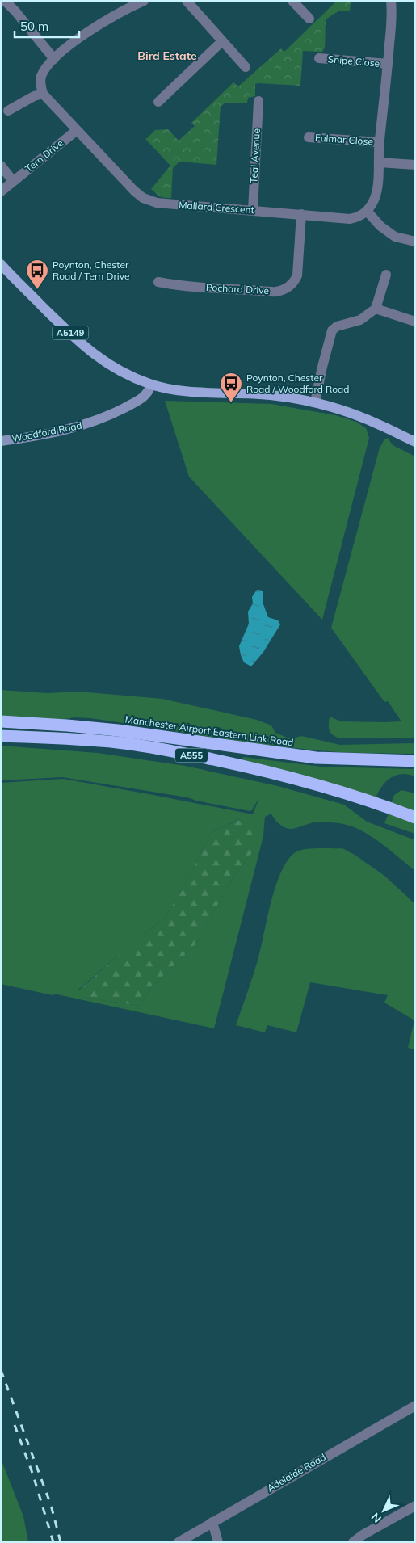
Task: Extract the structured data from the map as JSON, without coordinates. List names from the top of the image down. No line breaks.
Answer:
{"streets":{"highway":["Manchester Airport Eastern Link Road","A555"],"main road":["A5149"],"street":["Snipe Close","Fulmar Close","Tern Drive","Teal Avenue","Mallard Crescent","Pochard Drive","Woodford Road","Adelaide Road"]},"crossings":[["Tern Drive","Mallard Crescent"],["Teal Avenue","Mallard Crescent"],["Mallard Crescent","Pochard Drive"],["A5149","Woodford Road"]],"districts":["Bird Estate"],"places":{"bus stop":["Poynton, Chester Road / Tern Drive","Poynton, Chester Road / Woodford Road"]},"scale_bar":"50 m","north":"bottom left"}
